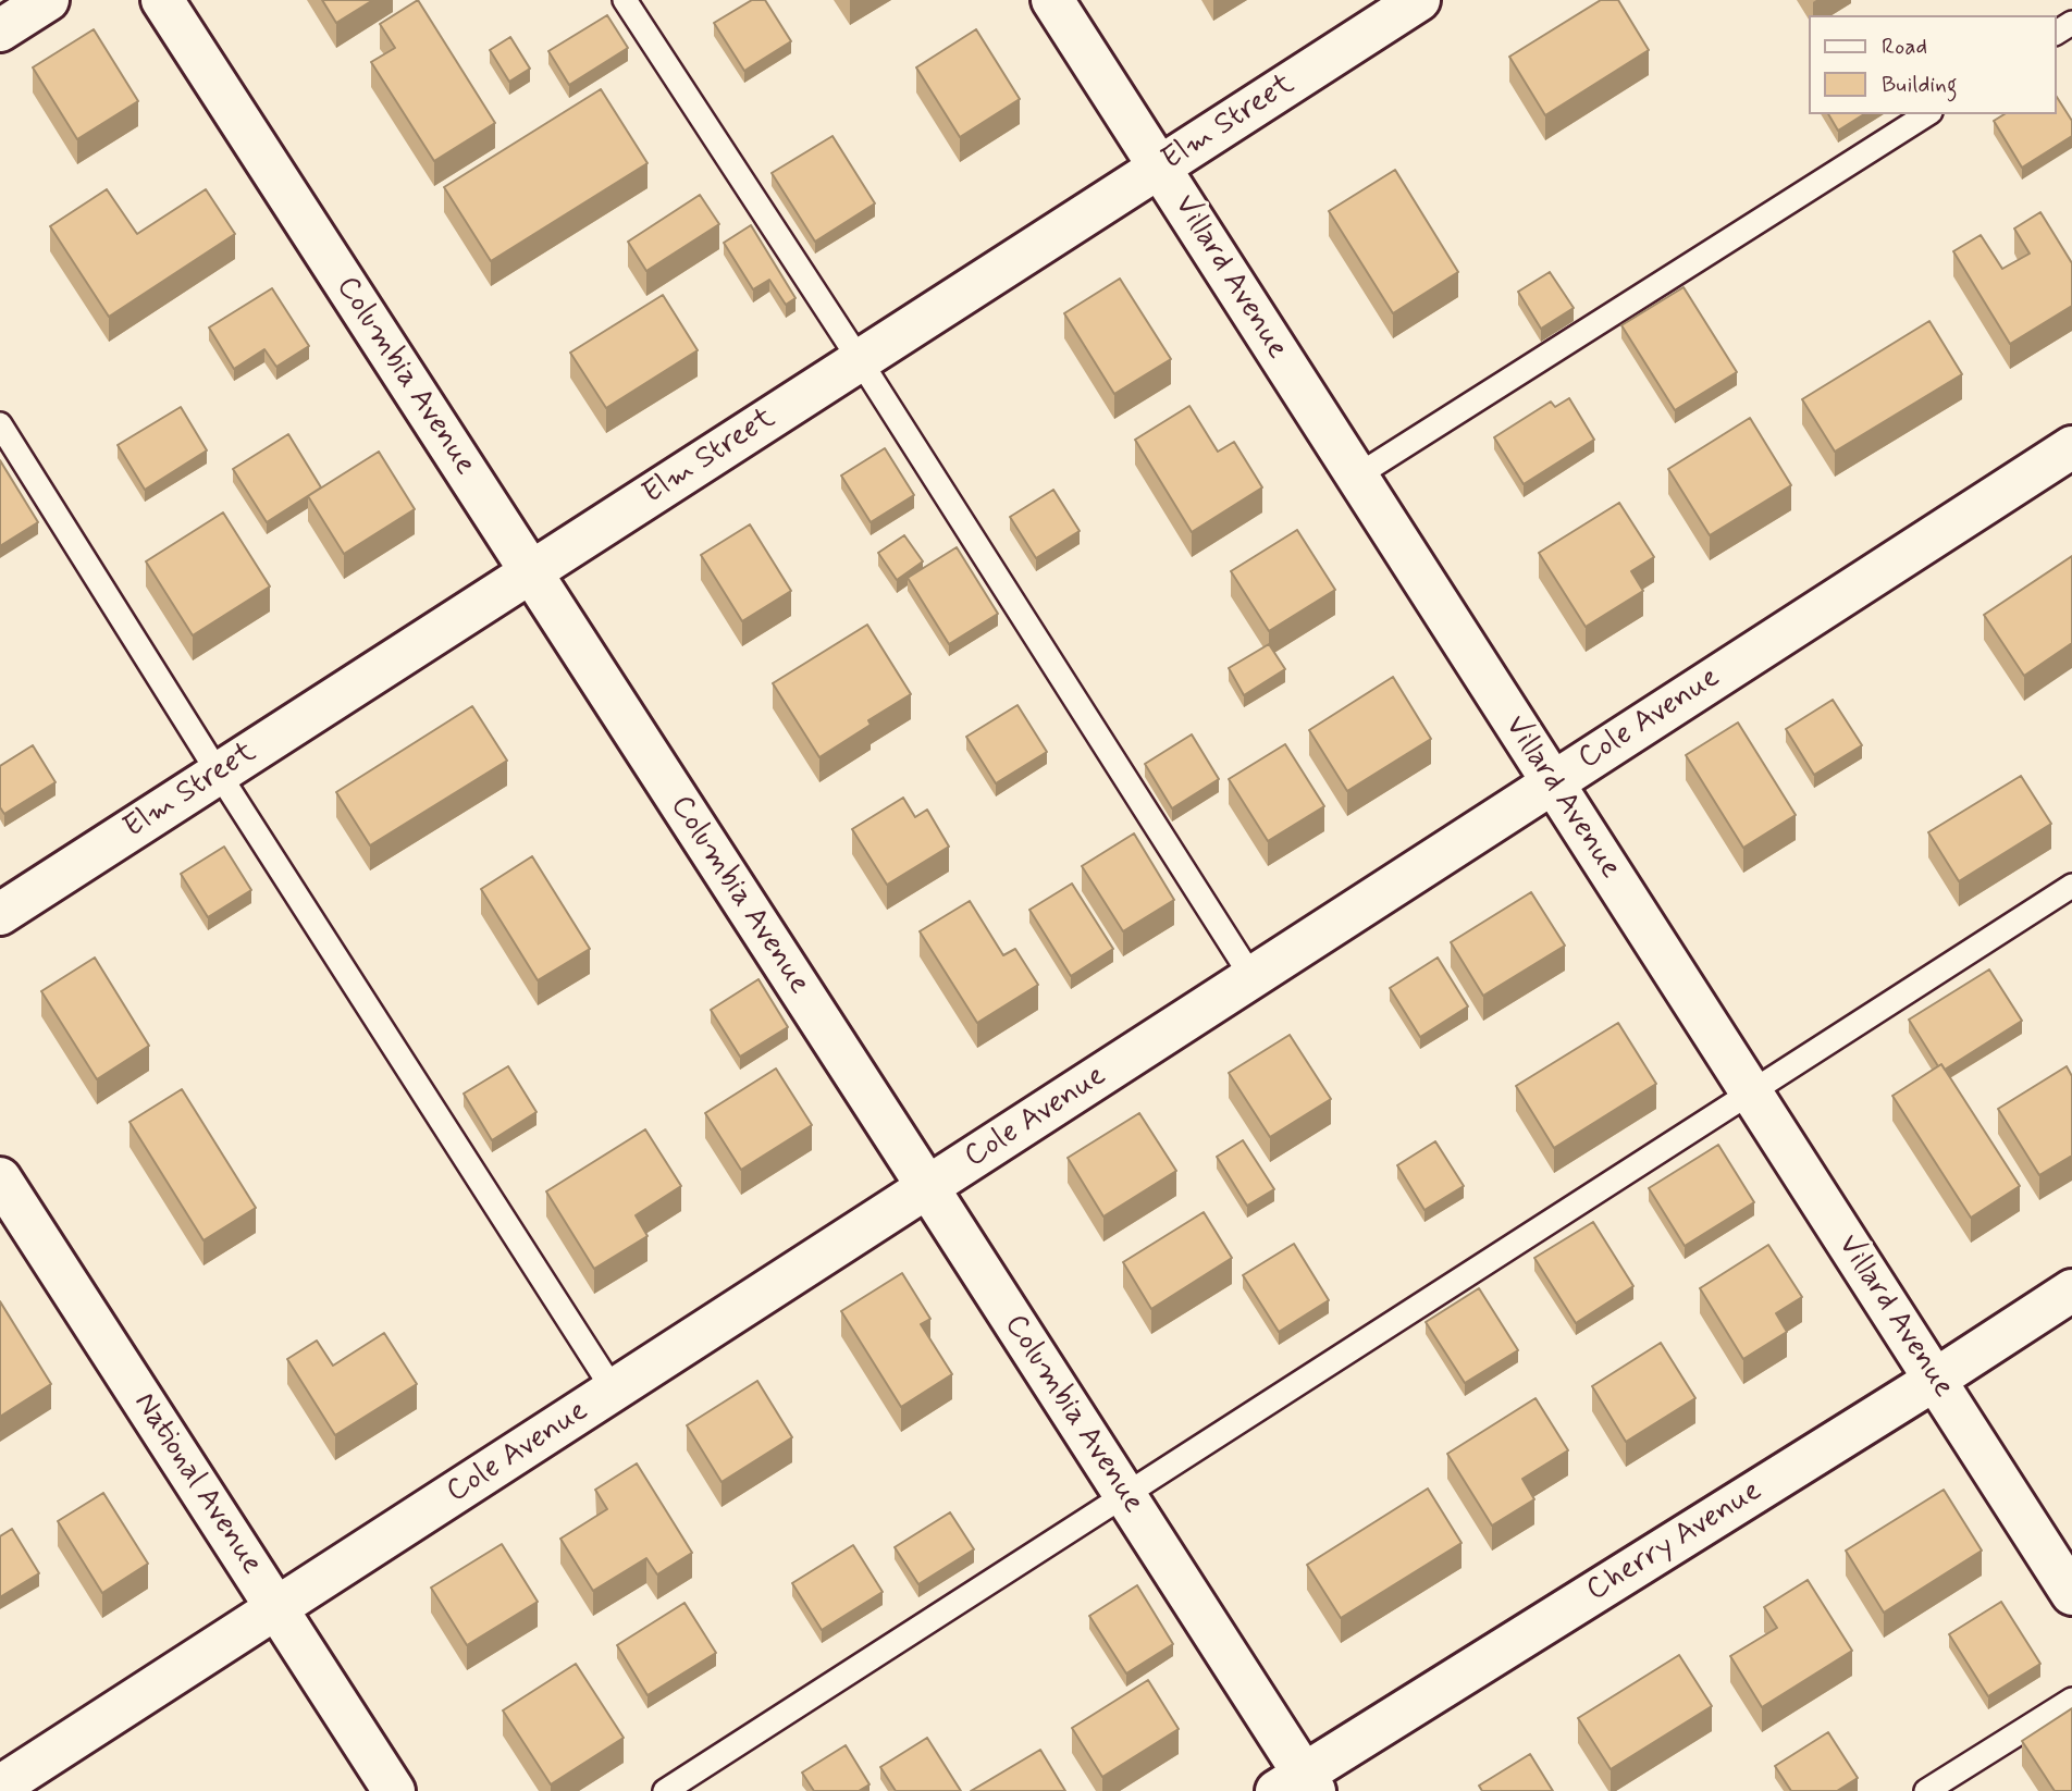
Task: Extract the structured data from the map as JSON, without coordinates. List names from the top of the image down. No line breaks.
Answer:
{"streets":{"street":["Elm Street","Villard Avenue","Columbia Avenue","Cole Avenue","National Avenue","Cherry Avenue"]},"crossings":[["Elm Street","Villard Avenue"],["Elm Street","Columbia Avenue"],["Villard Avenue","Cole Avenue"],["Villard Avenue","Cherry Avenue"],["Columbia Avenue","Cole Avenue"],["Columbia Avenue","Cherry Avenue"],["Cole Avenue","National Avenue"]],"legend":["Road","Building"]}
